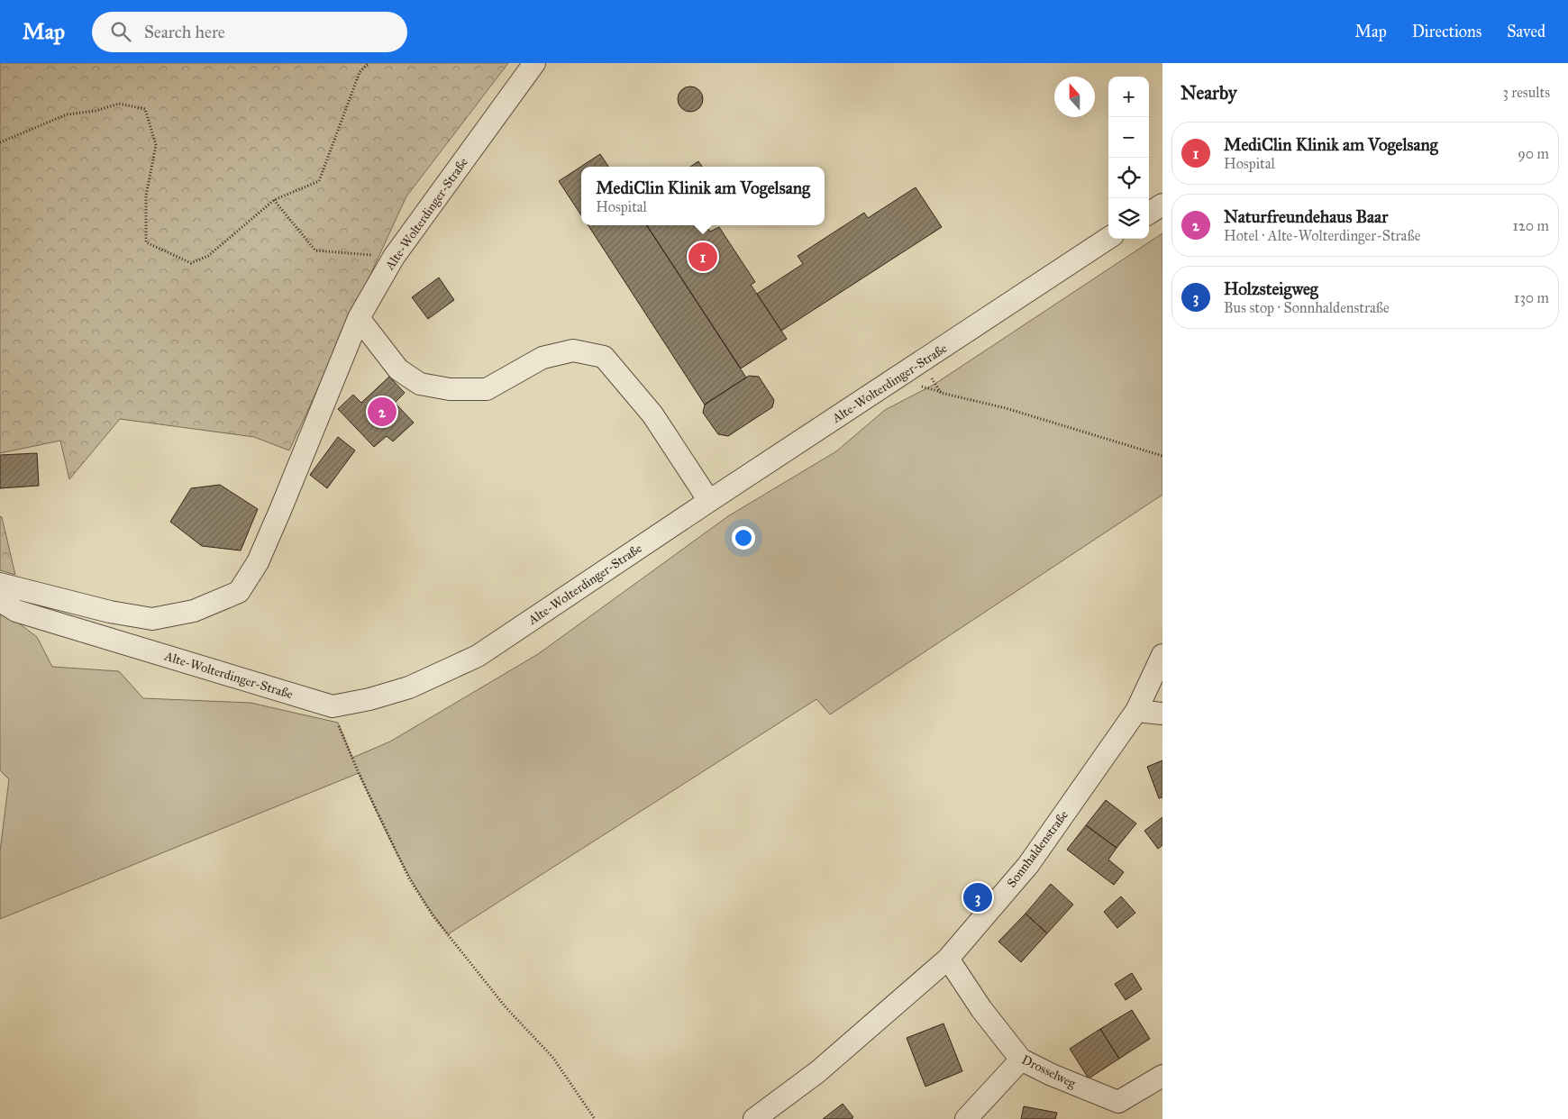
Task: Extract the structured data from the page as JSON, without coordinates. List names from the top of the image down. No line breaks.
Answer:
{"streets":{"street":["Alte-Wolterdinger-Straße","Sonnhaldenstraße","Drosselweg"]},"crossings":[["Sonnhaldenstraße","Drosselweg"]],"north":"top","page":{"header":"Map","search":"Search here","nav":["Map","Directions","Saved"],"heading":["Nearby","3 results"],"map_buttons":["+","−"],"list":[{"mark":"1","name":"MediClin Klinik am Vogelsang","note":"Hospital","value":"90 m"},{"mark":"2","name":"Naturfreundehaus Baar","note":"Hotel · Alte-Wolterdinger-Straße","value":"120 m"},{"mark":"3","name":"Holzsteigweg","note":"Bus stop · Sonnhaldenstraße","value":"130 m"}],"popup":["MediClin Klinik am Vogelsang","Hospital"],"pins":["1","2","3"]}}
